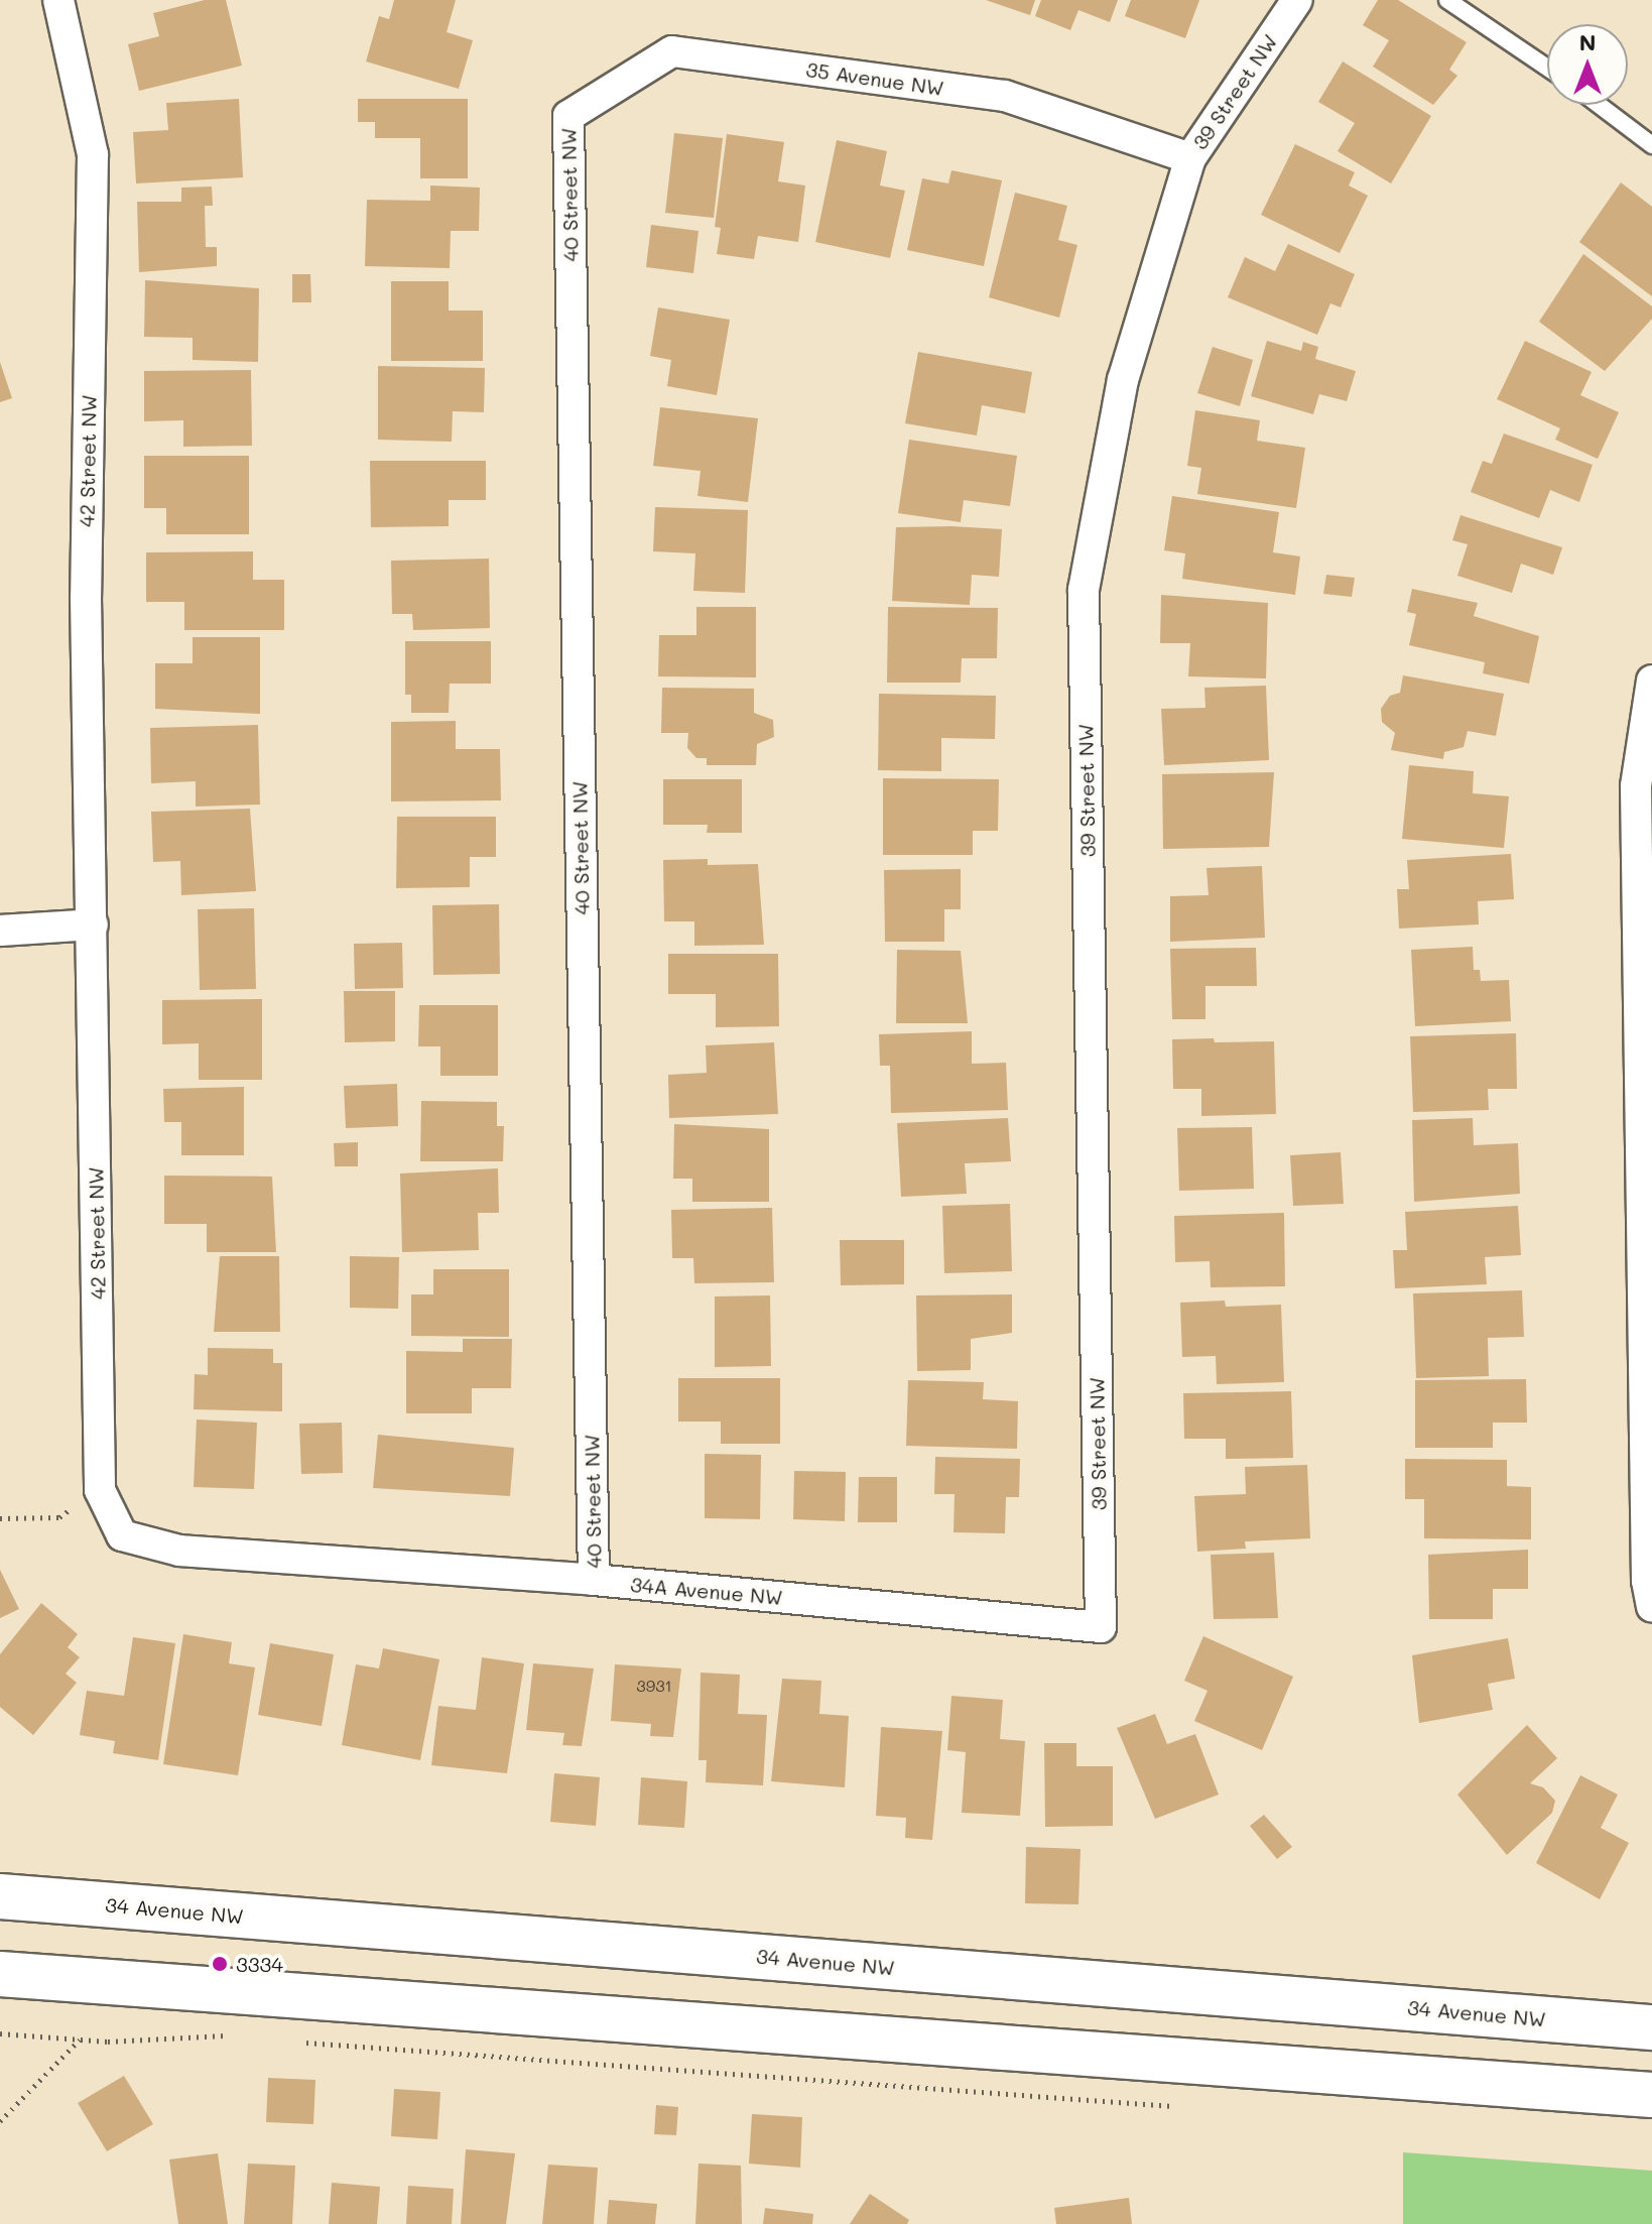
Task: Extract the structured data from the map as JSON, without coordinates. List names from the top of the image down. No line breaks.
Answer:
{"streets":{"main road":["34 Avenue NW"],"street":["35 Avenue NW","39 Street NW","40 Street NW","42 Street NW","34A Avenue NW"]},"crossings":[["35 Avenue NW","39 Street NW"],["35 Avenue NW","40 Street NW"],["39 Street NW","34A Avenue NW"],["40 Street NW","34A Avenue NW"],["42 Street NW","34A Avenue NW"]],"places":["3334"],"house_numbers":["3931"],"north":"top"}
